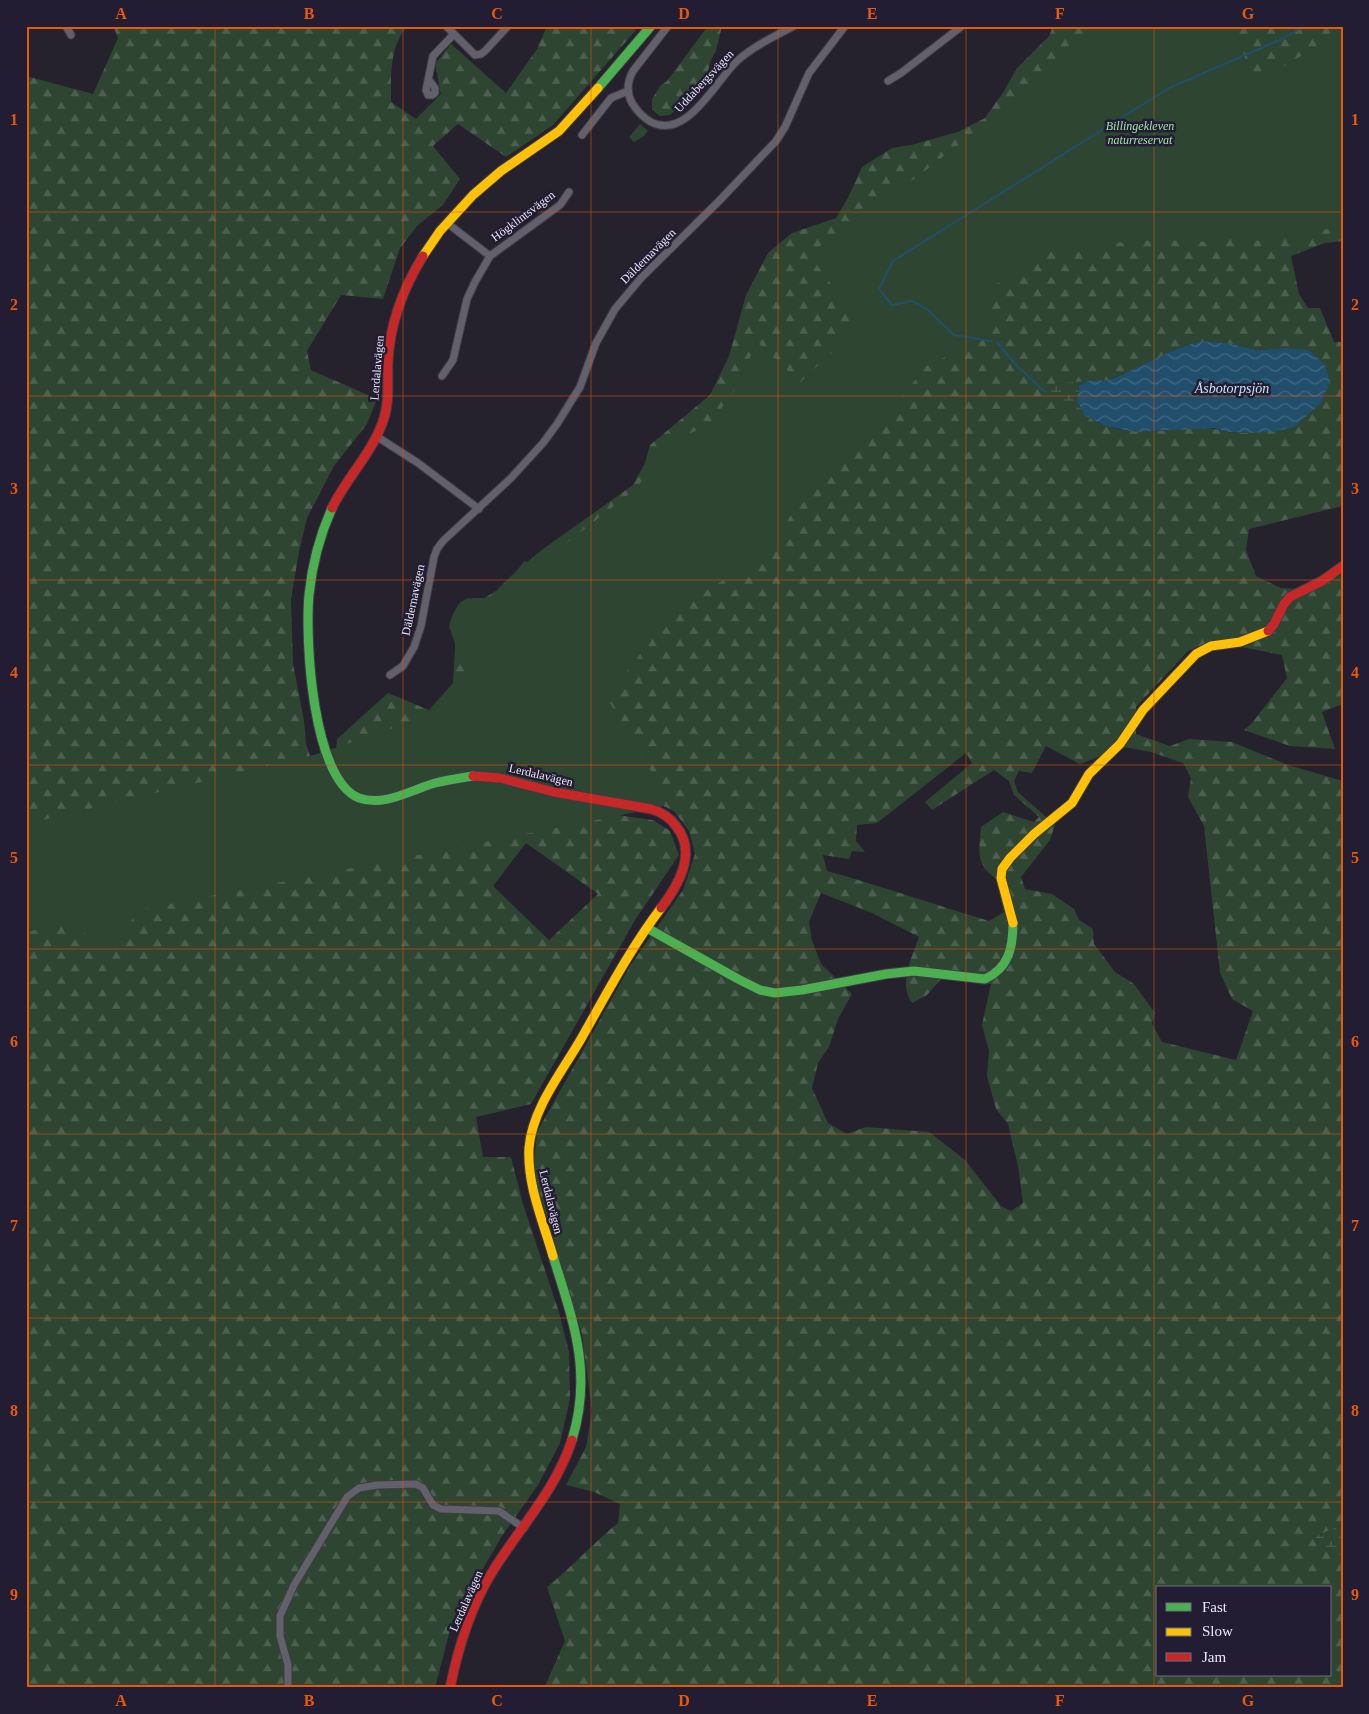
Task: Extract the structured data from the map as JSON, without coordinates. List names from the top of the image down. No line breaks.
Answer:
{"streets":{"street":["Uddabergsvägen","Högklintsvägen","Däldernavägen","Lerdalavägen"]},"crossings":[["Högklintsvägen","Lerdalavägen"]],"water":["Åsbotorpsjön"],"parks":["Billingekleven naturreservat"],"legend":["Fast","Slow","Jam"],"grid":{"columns":["A","B","C","D","E","F","G"],"rows":["1","2","3","4","5","6","7","8","9"]}}
